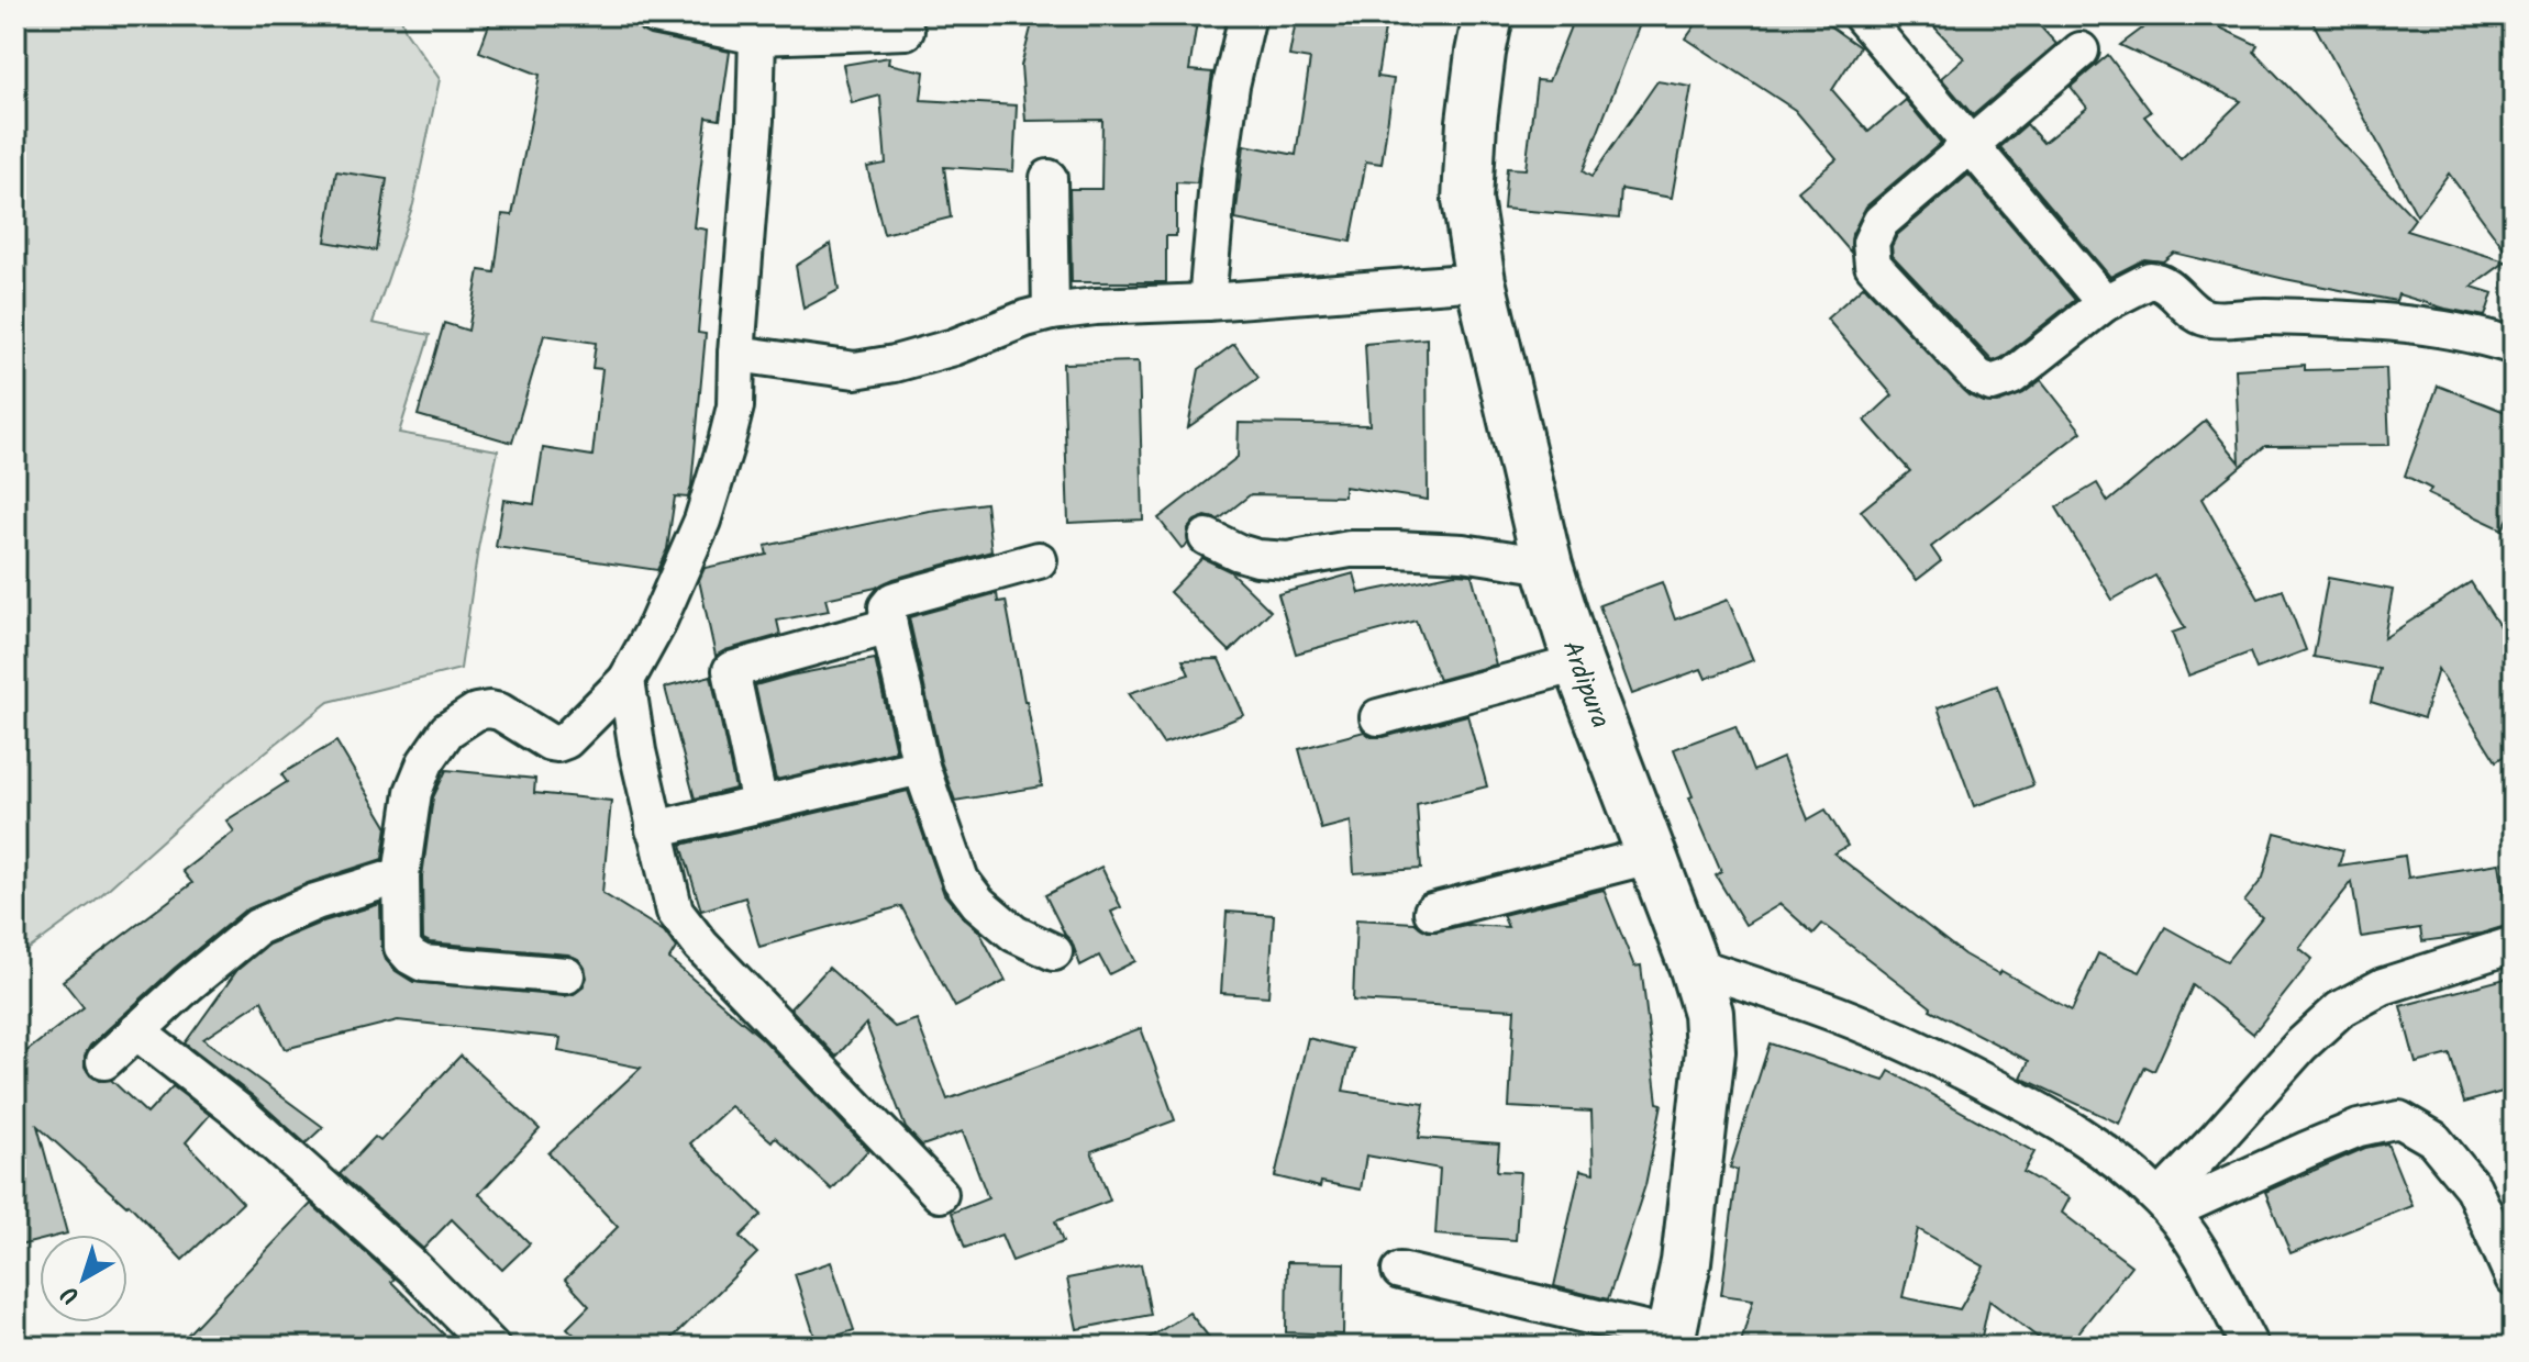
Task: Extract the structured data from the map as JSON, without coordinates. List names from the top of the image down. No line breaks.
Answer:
{"streets":{"street":["Ardipura"]},"north":"bottom left"}
